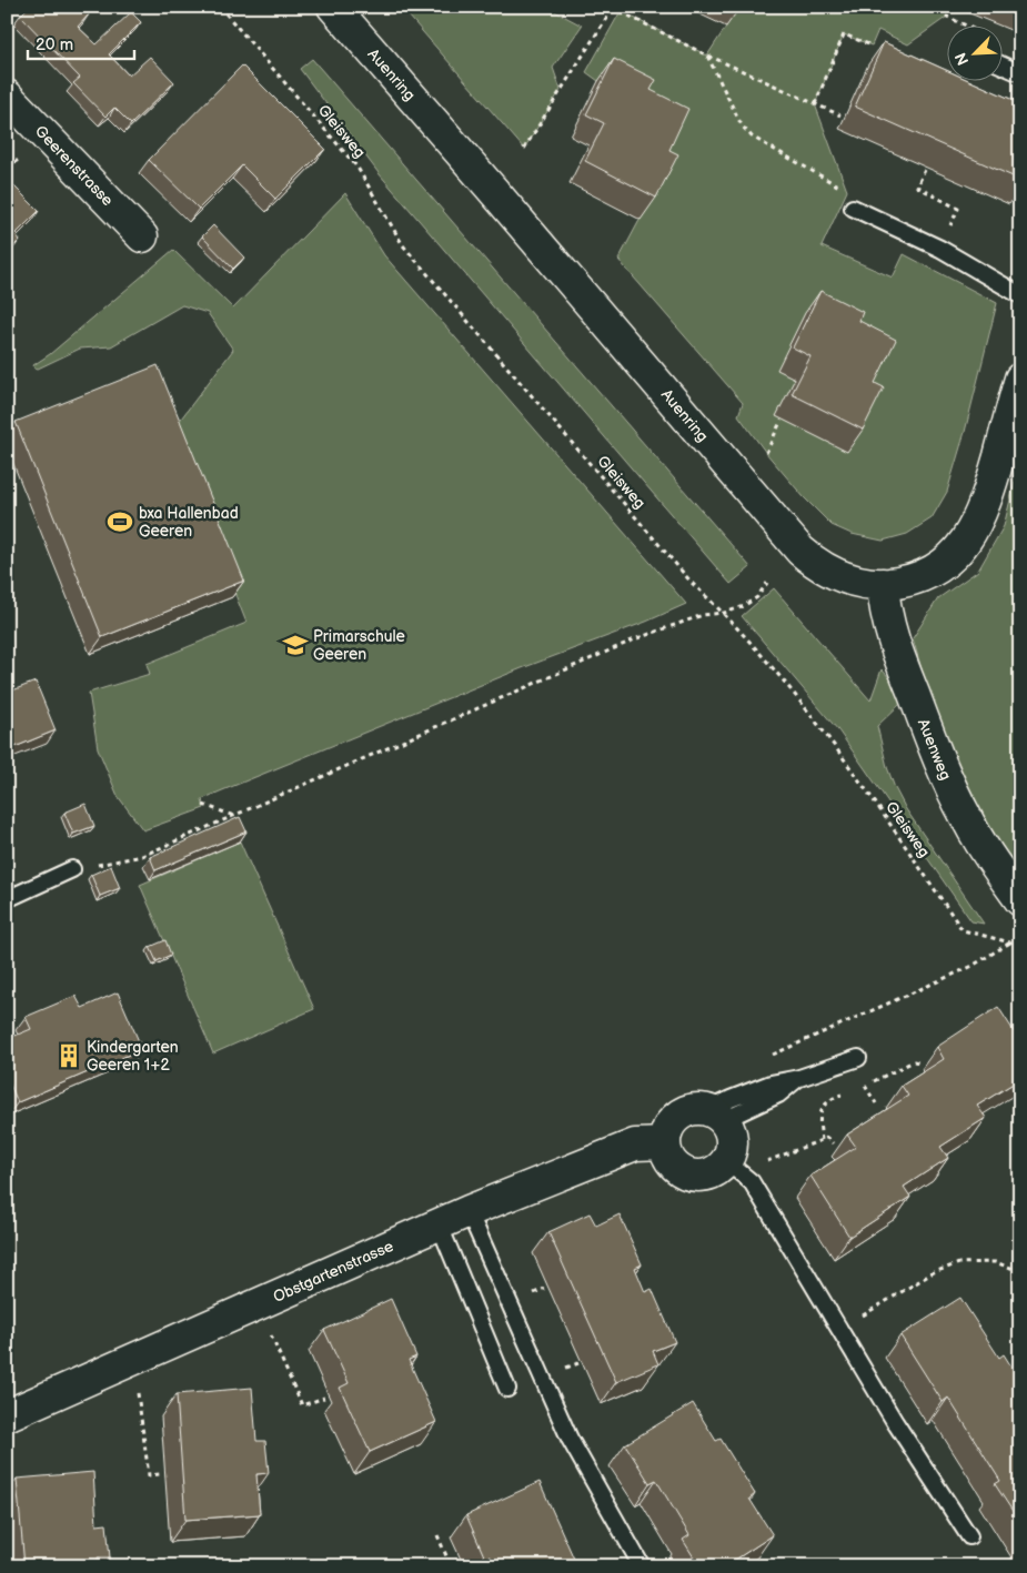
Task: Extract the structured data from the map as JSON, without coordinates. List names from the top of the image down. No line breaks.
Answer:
{"streets":{"street":["Auenring","Geerenstrasse","Auenweg","Obstgartenstrasse"],"path":["Gleisweg"]},"crossings":[["Auenring","Auenweg"]],"places":{"sports":["bxa Hallenbad Geeren"],"school or university":["Primarschule Geeren"],"building":["Kindergarten Geeren 1+2"]},"scale_bar":"20 m","north":"bottom left"}
